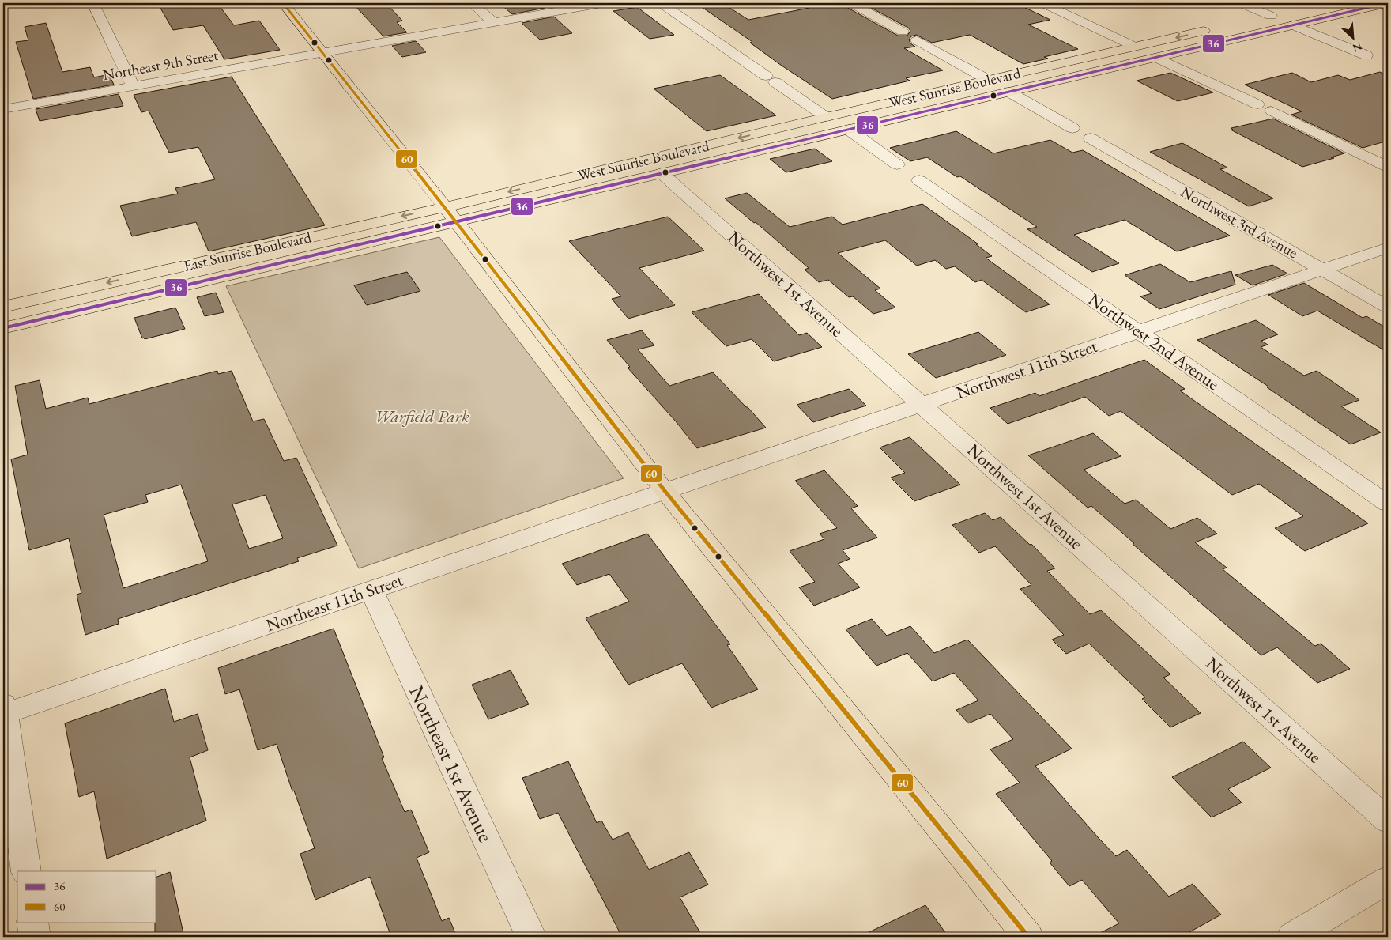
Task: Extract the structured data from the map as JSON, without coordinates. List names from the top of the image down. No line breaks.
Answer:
{"streets":{"main road":["West Sunrise Boulevard","East Sunrise Boulevard"],"street":["Northeast 9th Street","Northwest 3rd Avenue","Northwest 1st Avenue","Northwest 2nd Avenue","Northwest 11th Street","Northeast 11th Street","Northeast 1st Avenue"]},"crossings":[["West Sunrise Boulevard","East Sunrise Boulevard"],["West Sunrise Boulevard","Northwest 1st Avenue"],["Northwest 3rd Avenue","Northwest 11th Street"],["Northwest 1st Avenue","Northwest 11th Street"],["Northwest 2nd Avenue","Northwest 11th Street"],["Northwest 11th Street","Northeast 11th Street"],["Northeast 11th Street","Northeast 1st Avenue"]],"parks":["Warfield Park"],"lines":["transit line 36","transit line 60"],"legend":["36","60"],"north":"bottom right"}
